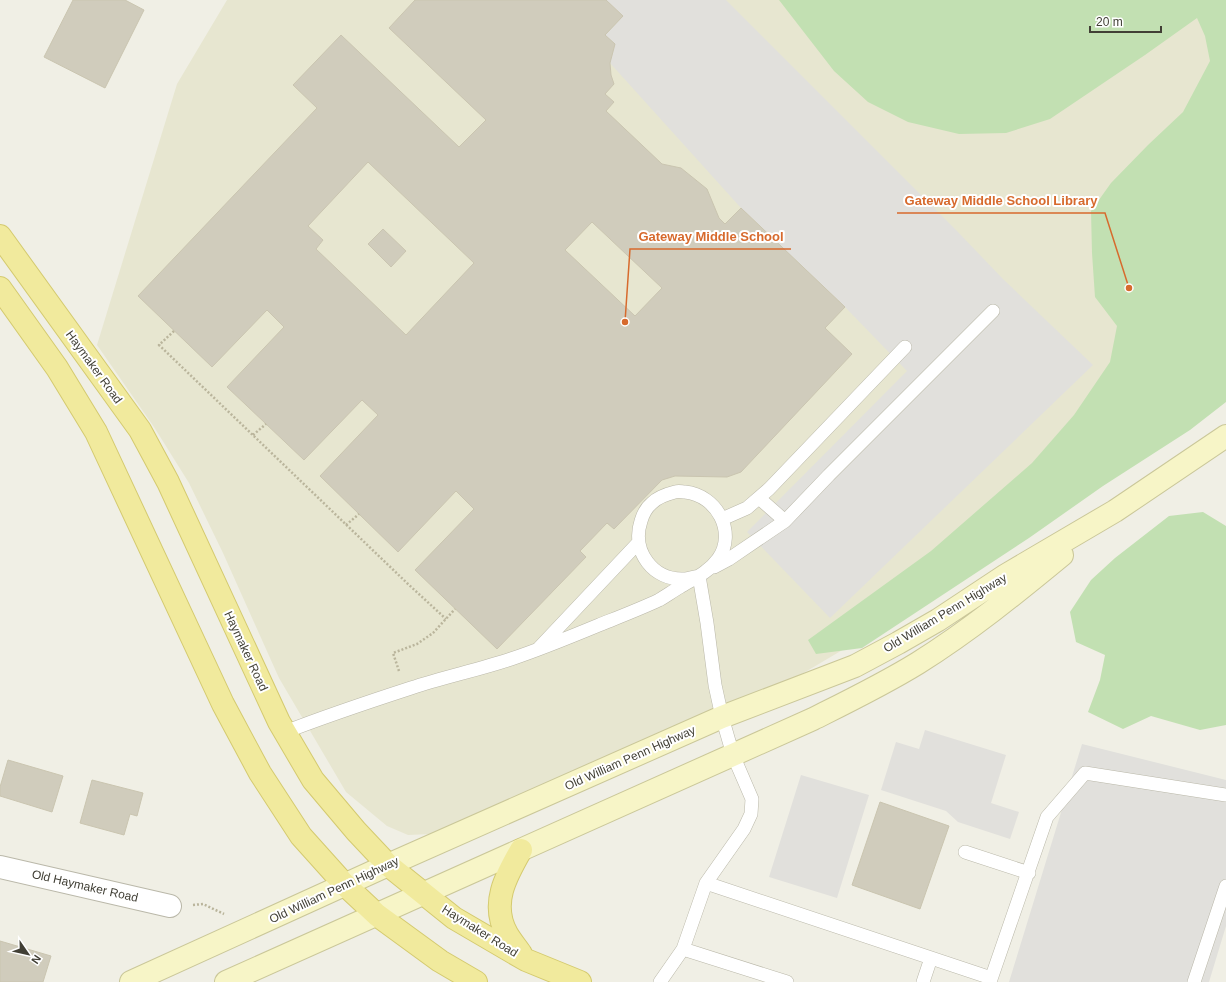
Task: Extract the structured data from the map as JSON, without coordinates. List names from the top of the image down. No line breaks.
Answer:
{"streets":{"main road":["Haymaker Road","Old William Penn Highway"],"street":["Old Haymaker Road"]},"crossings":[["Haymaker Road","Old William Penn Highway"]],"places":["Gateway Middle School Library","Gateway Middle School"],"scale_bar":"20 m","north":"bottom right"}
